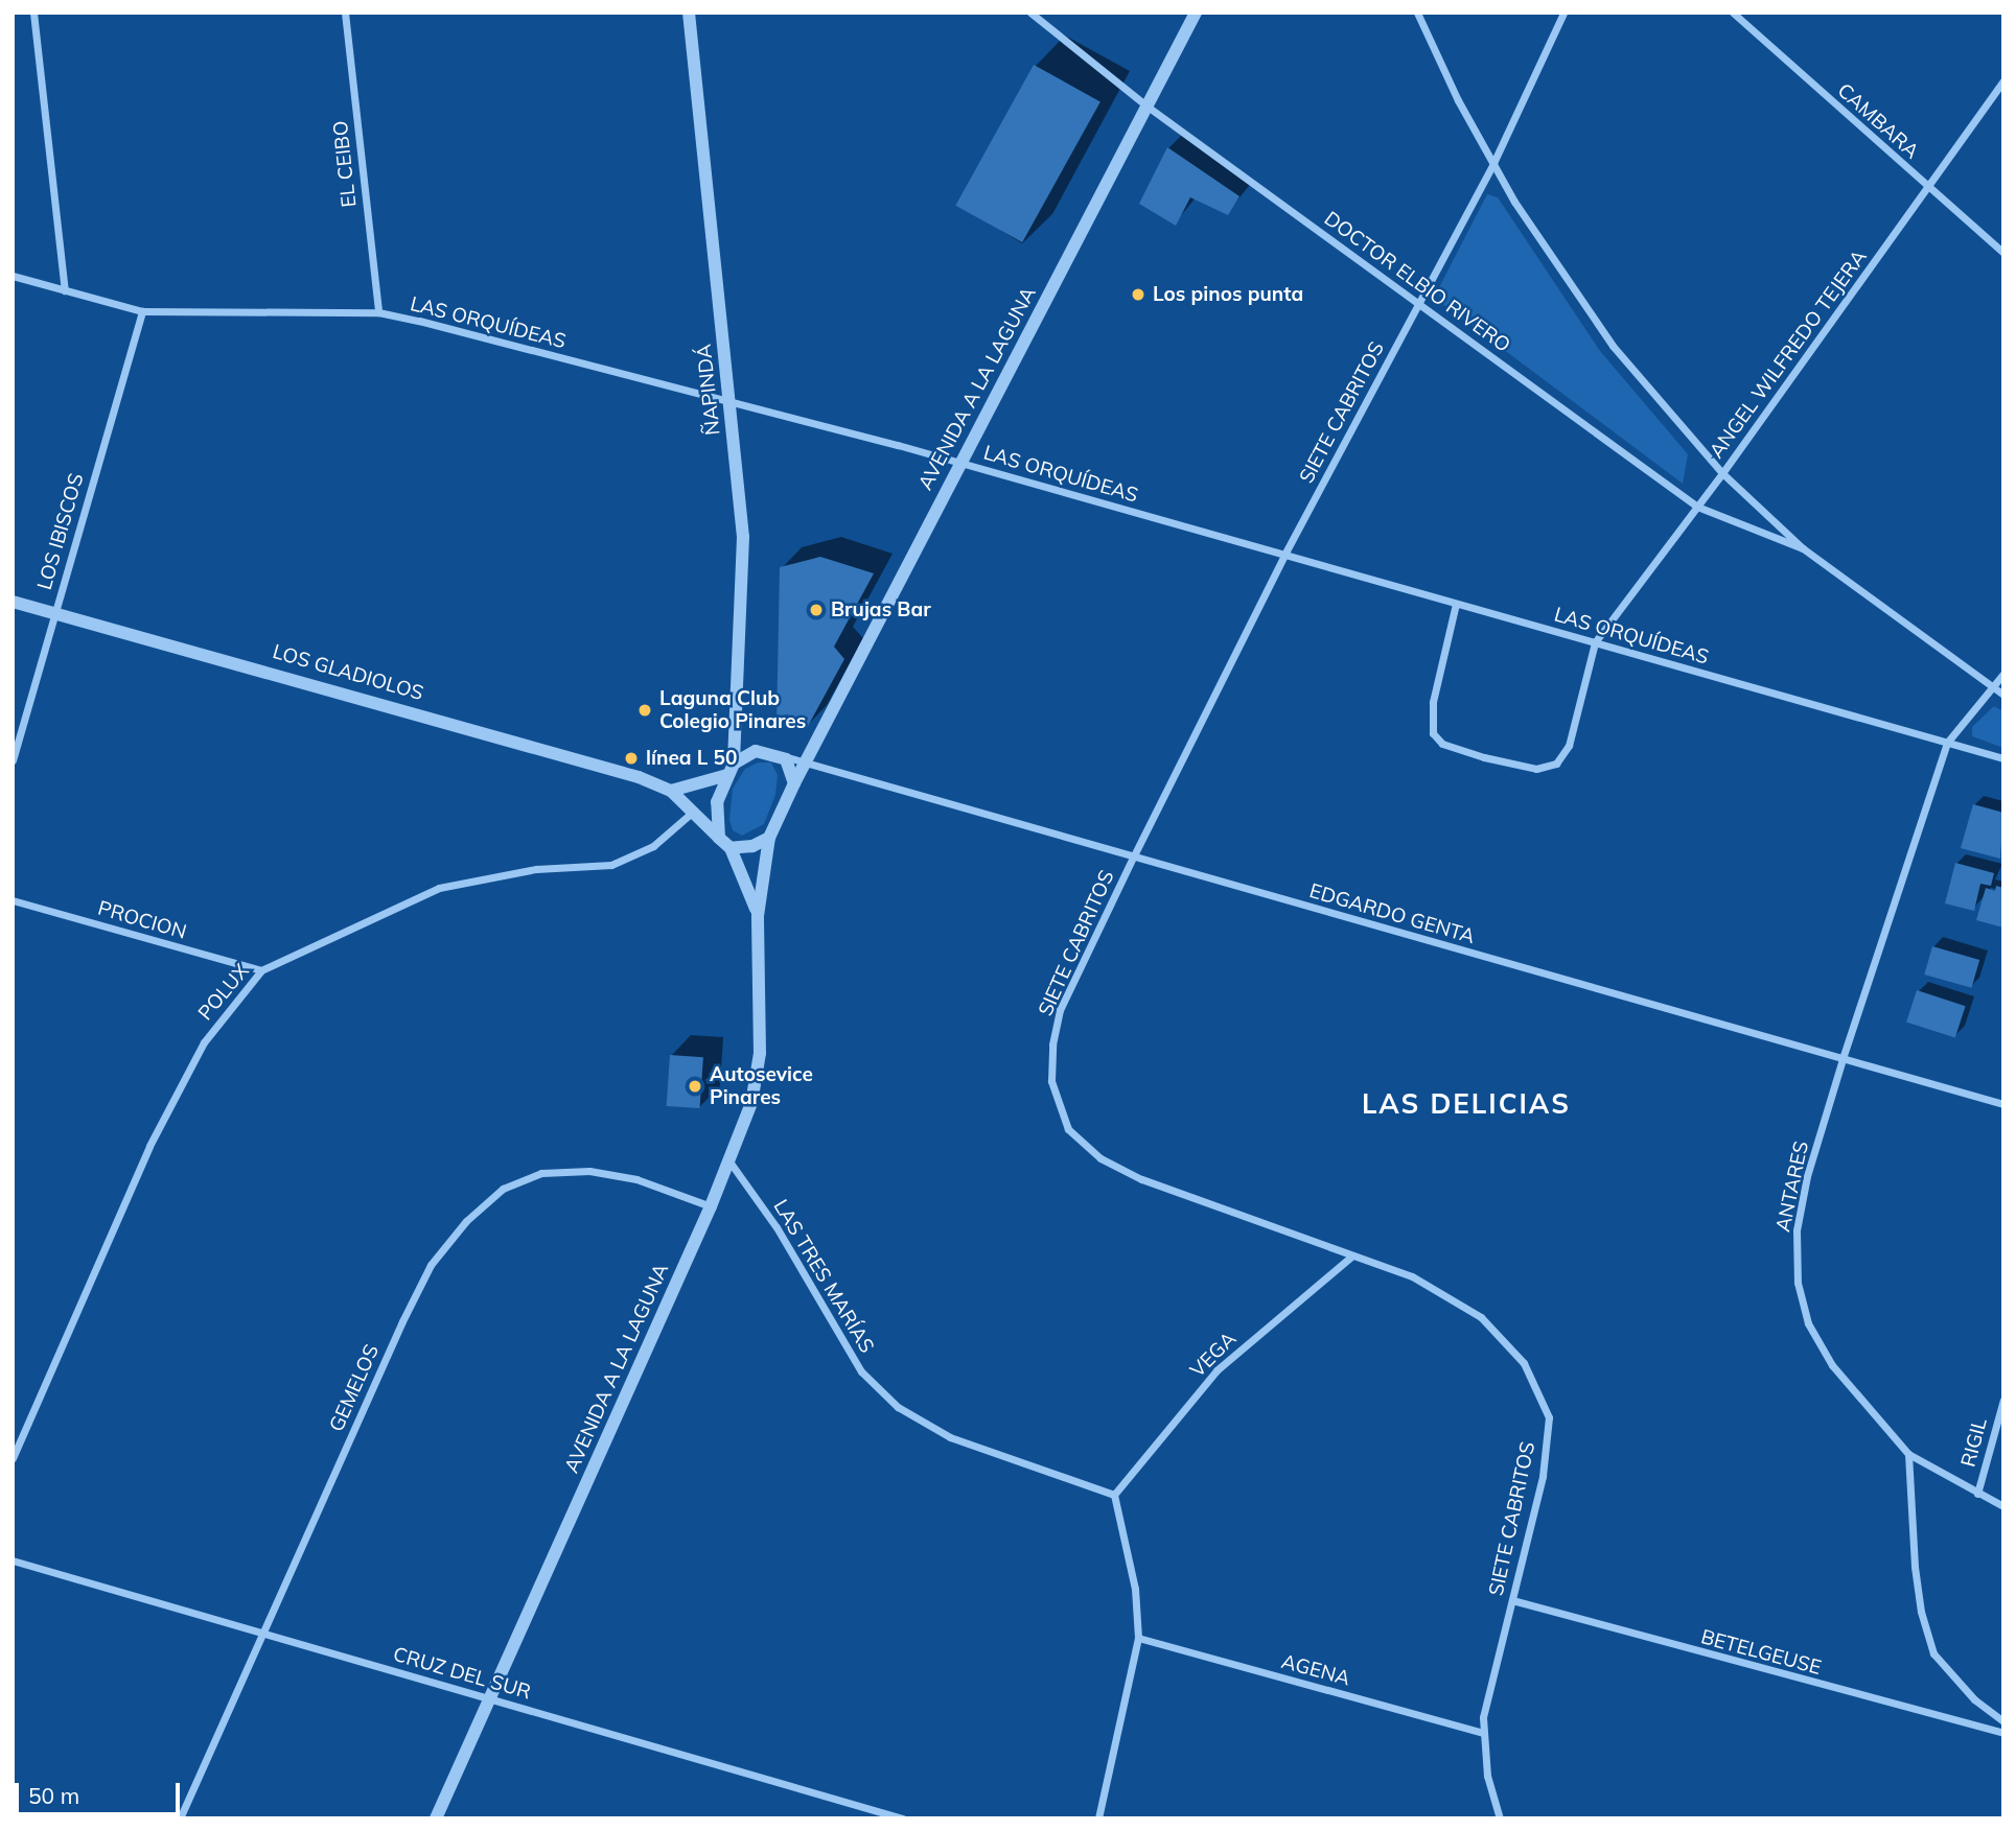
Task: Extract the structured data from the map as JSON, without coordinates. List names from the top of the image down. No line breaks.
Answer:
{"streets":{"street":["CAMBARA","EL CEIBO","DOCTOR ELBIO RIVERO","LAS ORQUÍDEAS","ANGEL WILFREDO TEJERA","AVENIDA A LA LAGUNA","ÑAPINDÁ","SIETE CABRITOS","LOS IBISCOS","LOS GLADIOLOS","EDGARDO GENTA","PROCION","POLUX","ANTARES","LAS TRES MARÍAS","VEGA","GEMELOS","RIGIL","BETELGEUSE","AGENA","CRUZ DEL SUR"]},"crossings":[["CAMBARA","ANGEL WILFREDO TEJERA"],["EL CEIBO","LAS ORQUÍDEAS"],["DOCTOR ELBIO RIVERO","ANGEL WILFREDO TEJERA"],["DOCTOR ELBIO RIVERO","AVENIDA A LA LAGUNA"],["DOCTOR ELBIO RIVERO","SIETE CABRITOS"],["LAS ORQUÍDEAS","ANGEL WILFREDO TEJERA"],["LAS ORQUÍDEAS","AVENIDA A LA LAGUNA"],["LAS ORQUÍDEAS","ÑAPINDÁ"],["LAS ORQUÍDEAS","SIETE CABRITOS"],["LAS ORQUÍDEAS","LOS IBISCOS"],["LAS ORQUÍDEAS","ANTARES"],["AVENIDA A LA LAGUNA","ÑAPINDÁ"],["AVENIDA A LA LAGUNA","LOS GLADIOLOS"],["AVENIDA A LA LAGUNA","EDGARDO GENTA"],["AVENIDA A LA LAGUNA","LAS TRES MARÍAS"],["AVENIDA A LA LAGUNA","GEMELOS"],["AVENIDA A LA LAGUNA","CRUZ DEL SUR"],["ÑAPINDÁ","LOS GLADIOLOS"],["ÑAPINDÁ","EDGARDO GENTA"],["SIETE CABRITOS","EDGARDO GENTA"],["SIETE CABRITOS","VEGA"],["SIETE CABRITOS","BETELGEUSE"],["SIETE CABRITOS","AGENA"],["LOS IBISCOS","LOS GLADIOLOS"],["LOS GLADIOLOS","EDGARDO GENTA"],["LOS GLADIOLOS","POLUX"],["EDGARDO GENTA","ANTARES"],["PROCION","POLUX"],["ANTARES","RIGIL"],["LAS TRES MARÍAS","VEGA"],["GEMELOS","CRUZ DEL SUR"]],"districts":["LAS DELICIAS"],"places":["Los pinos punta","Brujas Bar","Laguna Club Colegio Pinares","línea L 50","Autosevice Pinares"],"scale_bar":"50 m"}
